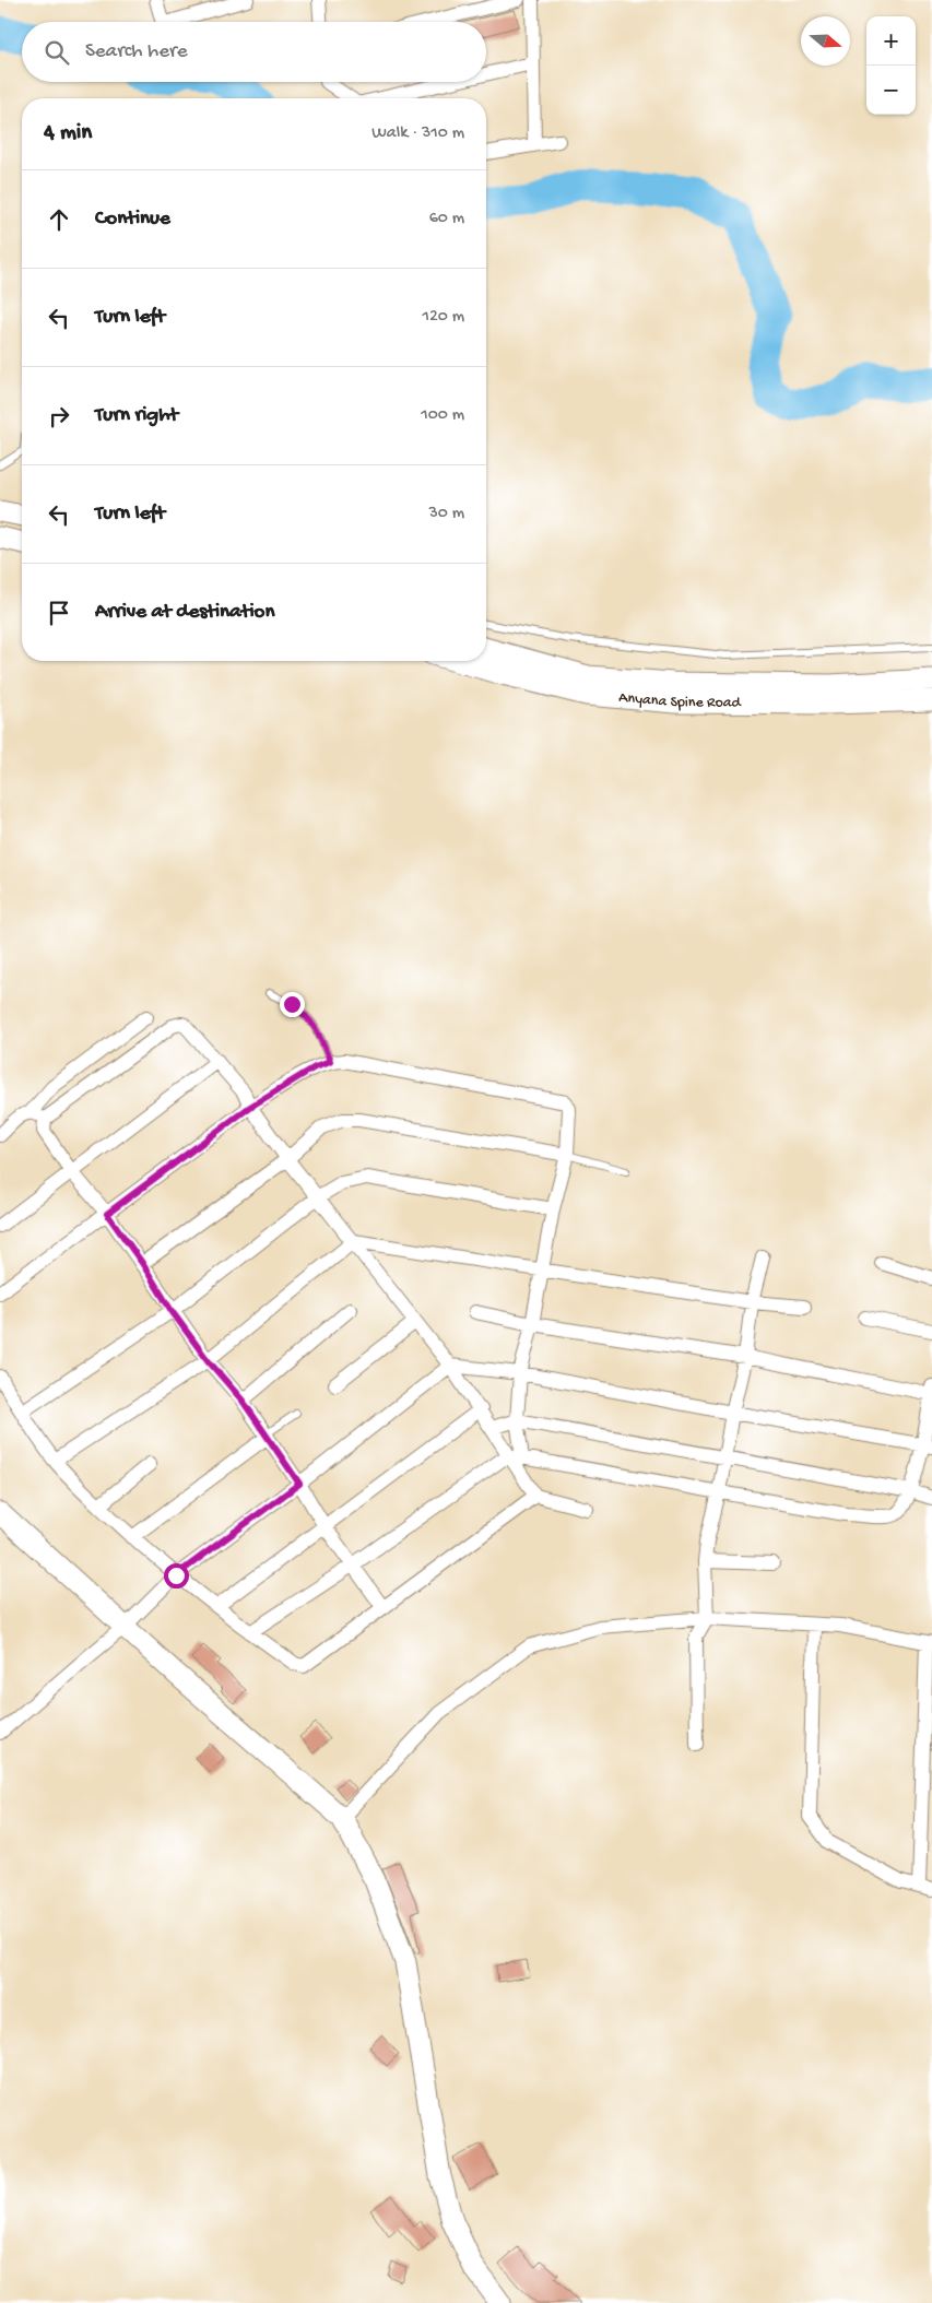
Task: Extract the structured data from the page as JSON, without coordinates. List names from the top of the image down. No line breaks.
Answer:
{"streets":{"main road":["Anyana Spine Road"]},"north":"right","page":{"map_buttons":["+","−"],"search":"Search here","heading":["4 min","Walk · 310 m"],"list":[["Continue","60 m"],["Turn left","120 m"],["Turn right","100 m"],["Turn left","30 m"],"Arrive at destination"]}}
